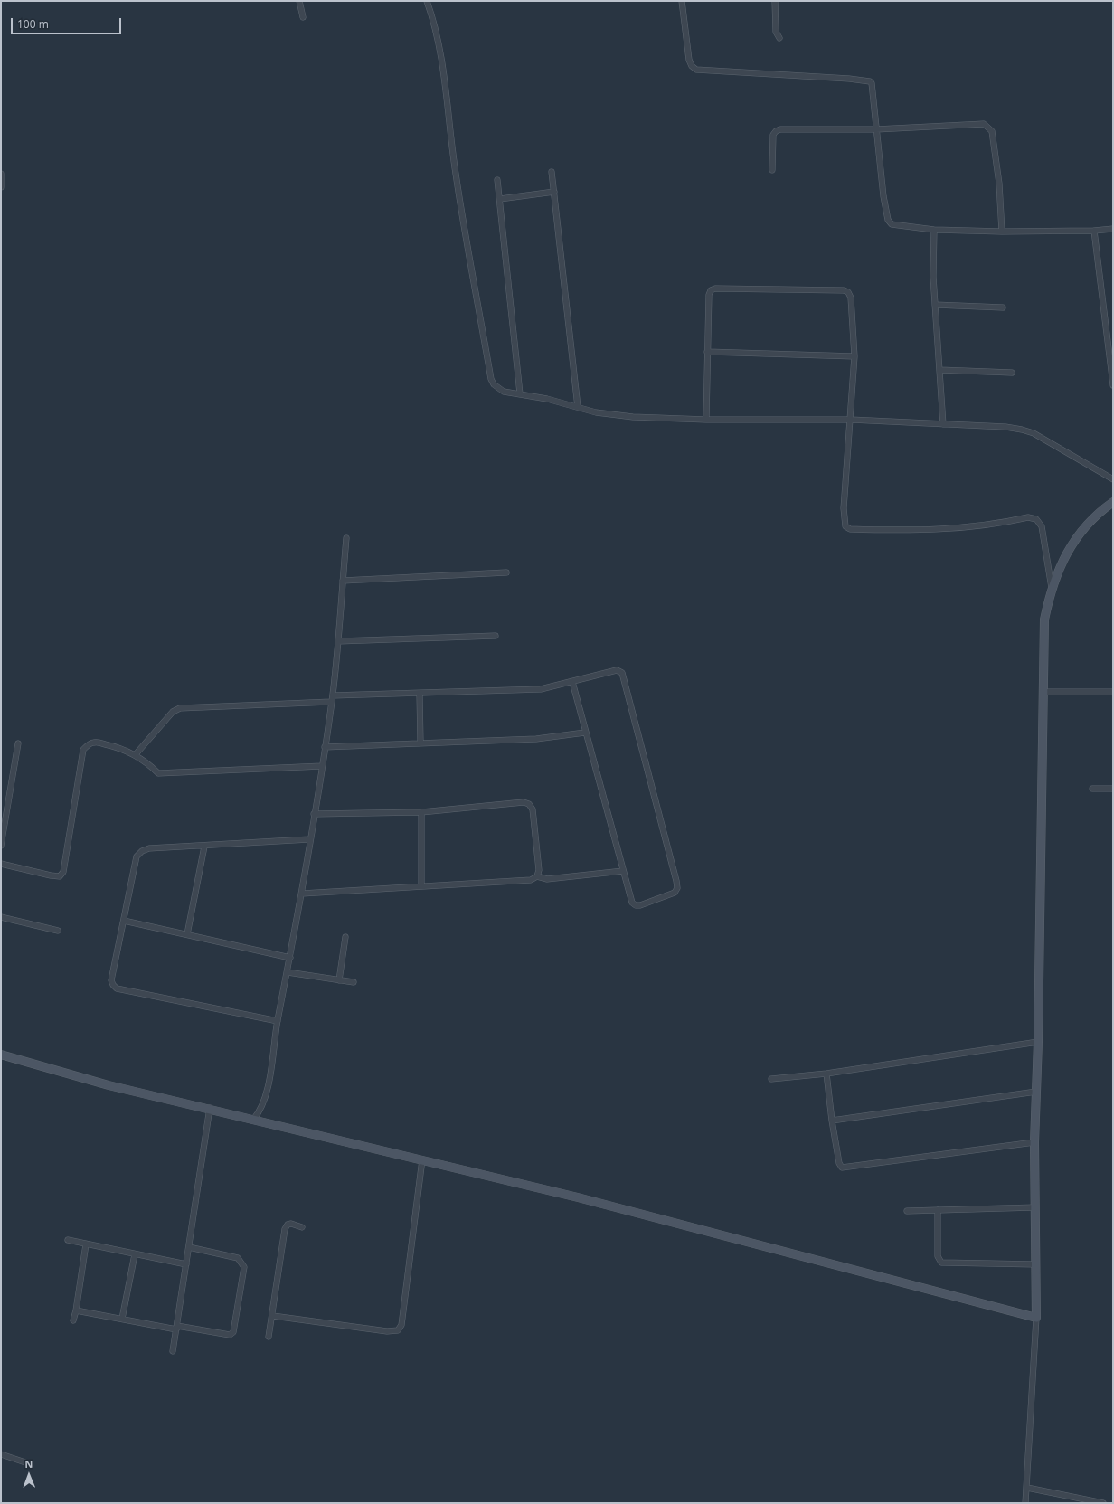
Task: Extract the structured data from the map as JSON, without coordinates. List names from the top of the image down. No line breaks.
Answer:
{"scale_bar":"100 m","north":"top"}
